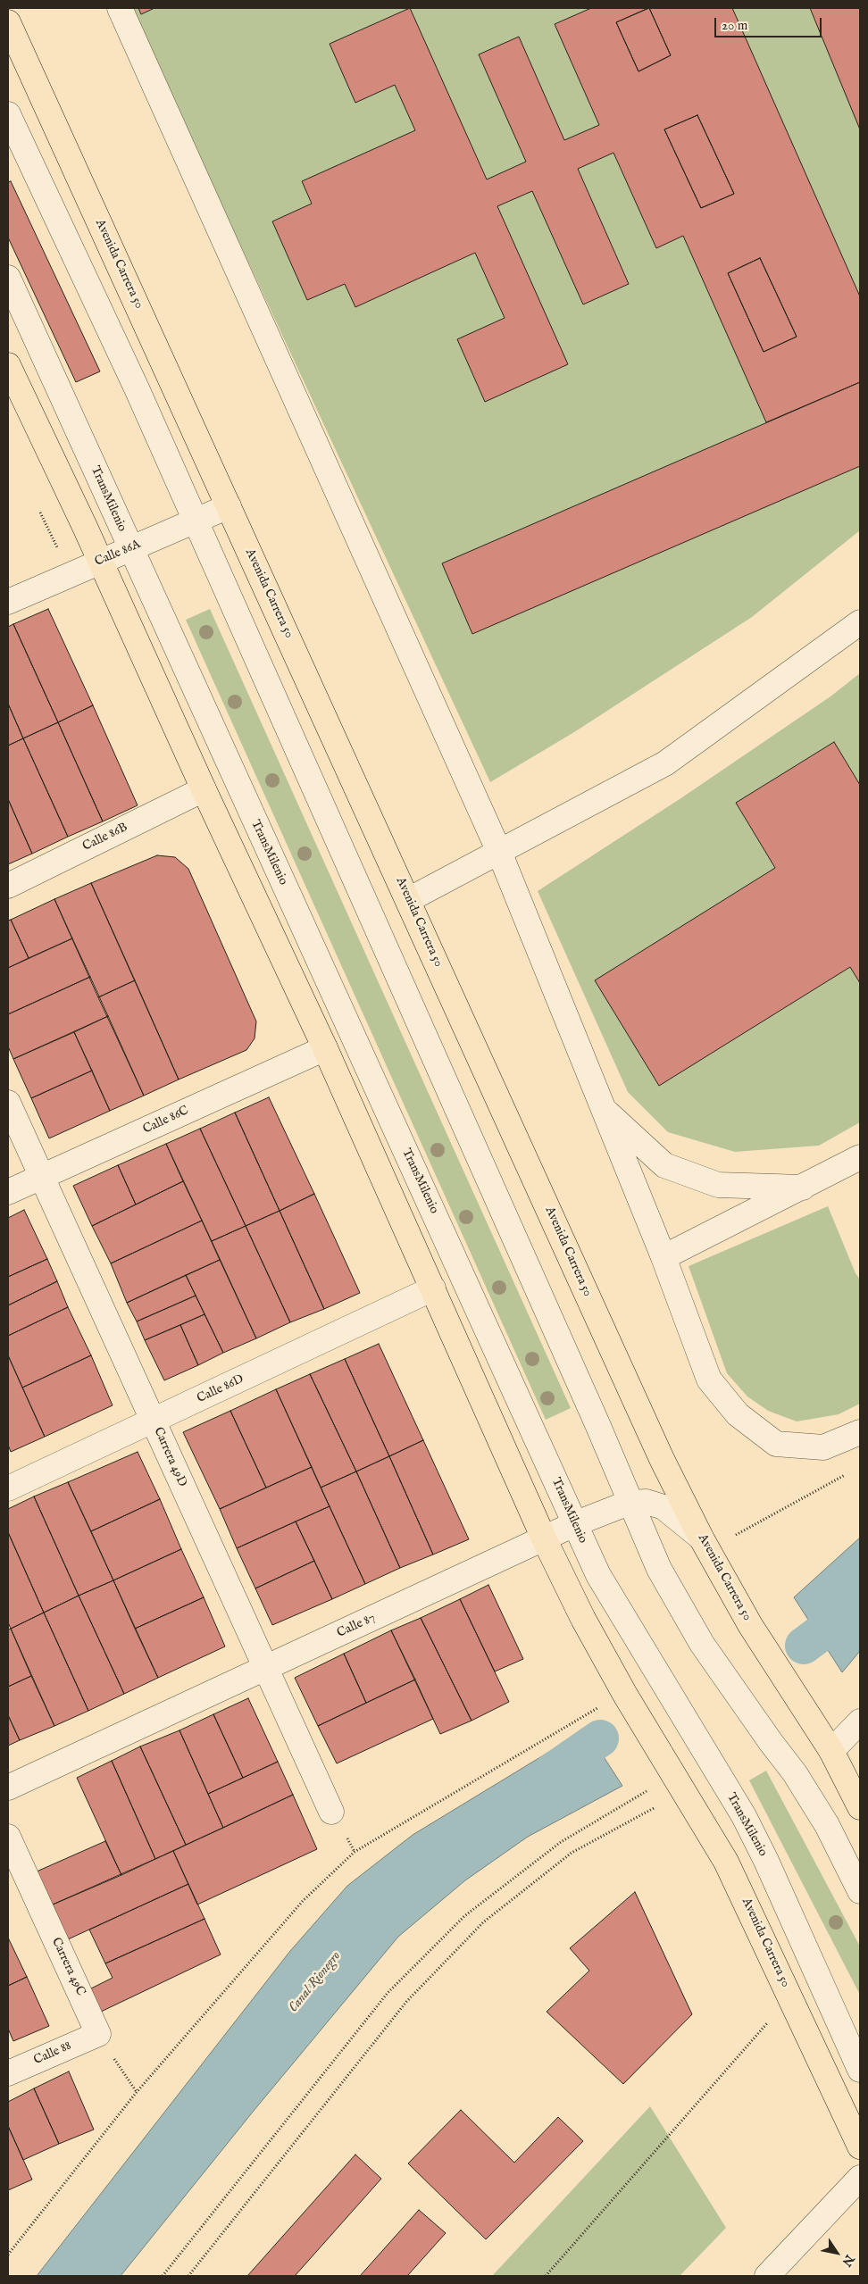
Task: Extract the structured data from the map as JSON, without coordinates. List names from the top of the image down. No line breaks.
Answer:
{"streets":{"main road":["Avenida Carrera 50"],"street":["TransMilenio","Calle 86A","Calle 86B","Calle 86C","Calle 86D","Carrera 49D","Calle 87","Carrera 49C","Calle 88"]},"crossings":[["Avenida Carrera 50","Calle 86A"],["Avenida Carrera 50","Calle 86B"],["Avenida Carrera 50","Calle 86C"],["Avenida Carrera 50","Calle 86D"],["Avenida Carrera 50","Calle 87"],["TransMilenio","Calle 86A"],["TransMilenio","Calle 87"],["Calle 86C","Carrera 49D"],["Calle 86D","Carrera 49D"],["Carrera 49D","Calle 87"],["Carrera 49C","Calle 88"]],"water":["Canal Rionegro"],"scale_bar":"20 m","north":"bottom right"}
